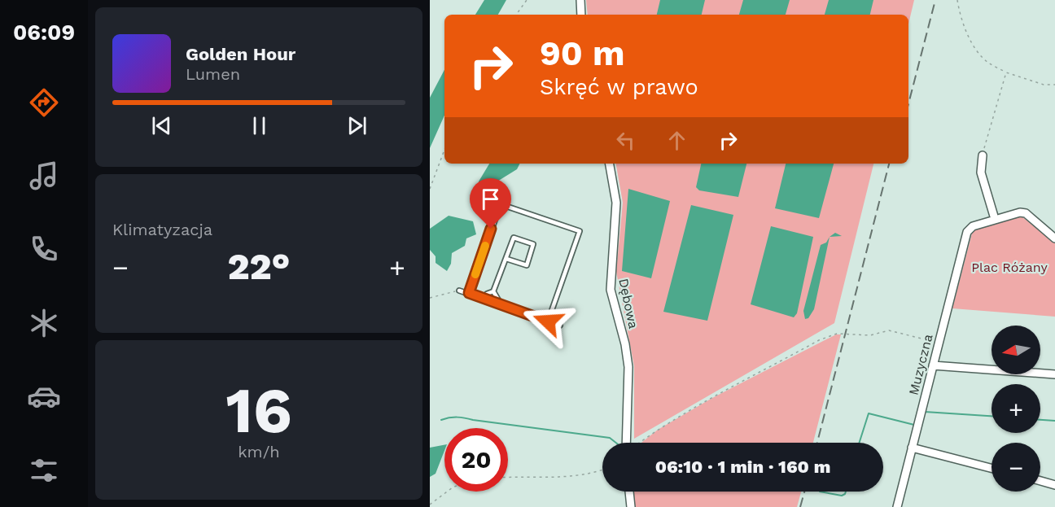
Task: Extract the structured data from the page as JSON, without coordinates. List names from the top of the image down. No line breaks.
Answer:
{"streets":{"street":["Dębowa","Muzyczna"]},"parks":["Plac Różany"],"north":"left","page":{"tabs":"06:09","turn":["90 m","Skręć w prawo"],"song":["Golden Hour","Lumen"],"tile":["Klimatyzacja",["16","km/h"]],"heat":["−","22°","+"],"map_buttons":["+","−"],"limit":"20","trip":"06:10 · 1 min · 160 m"}}
